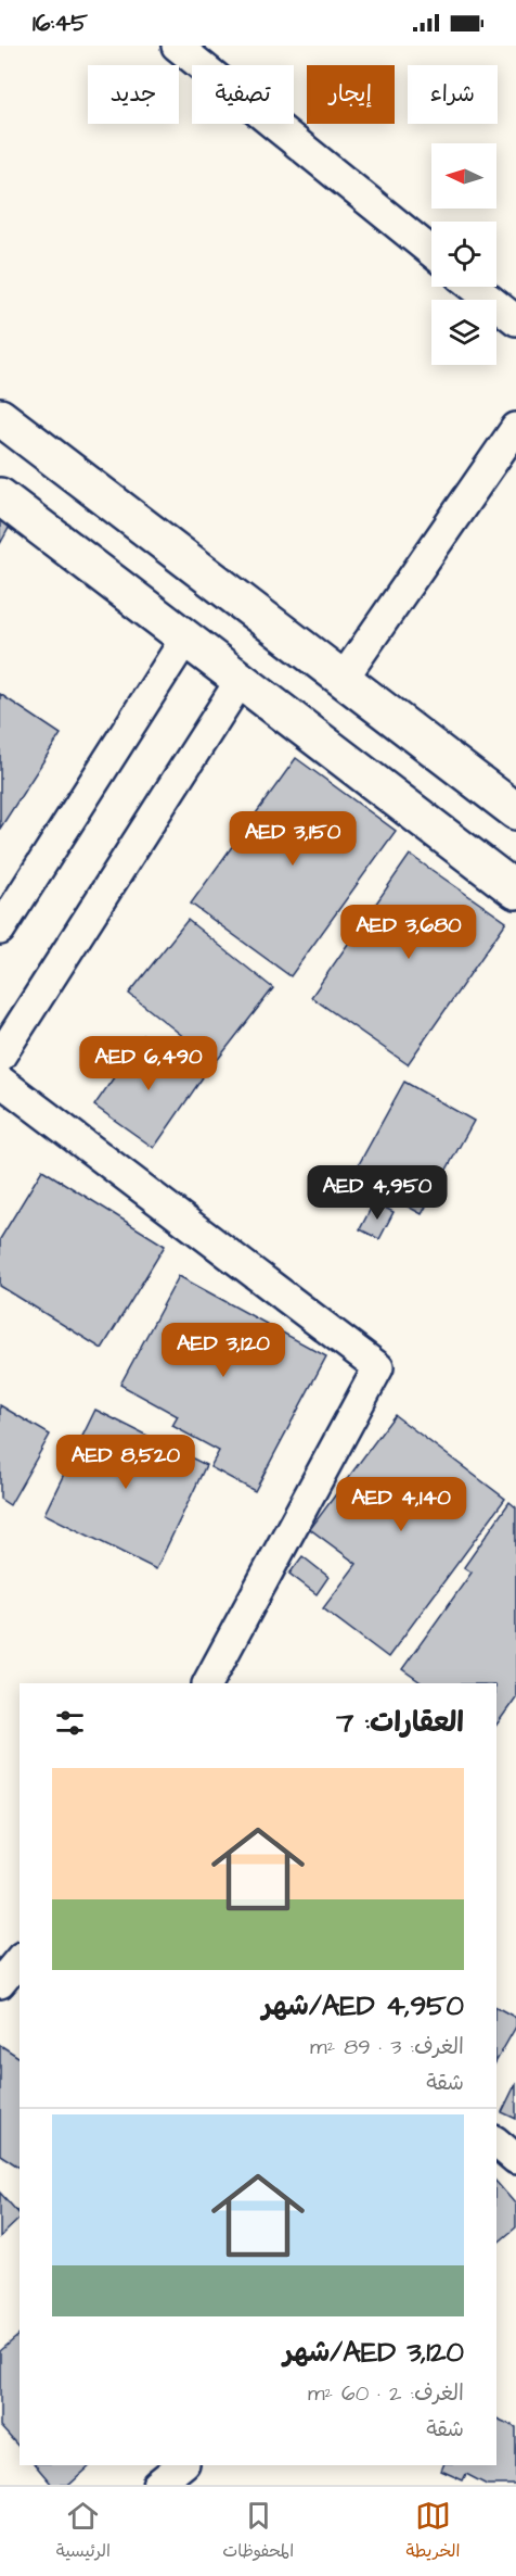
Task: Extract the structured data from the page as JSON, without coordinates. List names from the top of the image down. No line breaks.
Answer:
{"north":"left","page":{"status":"16:45","chip":["شراء","إيجار","تصفية","جديد"],"price":["AED 3,150","AED 3,680","AED 6,490","AED 4,950","AED 3,120","AED 8,520","AED 4,140"],"heading":"العقارات: 7","list":[{"name":"AED 4,950/شهر","note":"الغرف: 3 · 89 m² · شقة"},{"name":"AED 3,120/شهر","note":"الغرف: 2 · 60 m² · شقة"}],"tabs":["الخريطة","المحفوظات","الرئيسية"]}}
